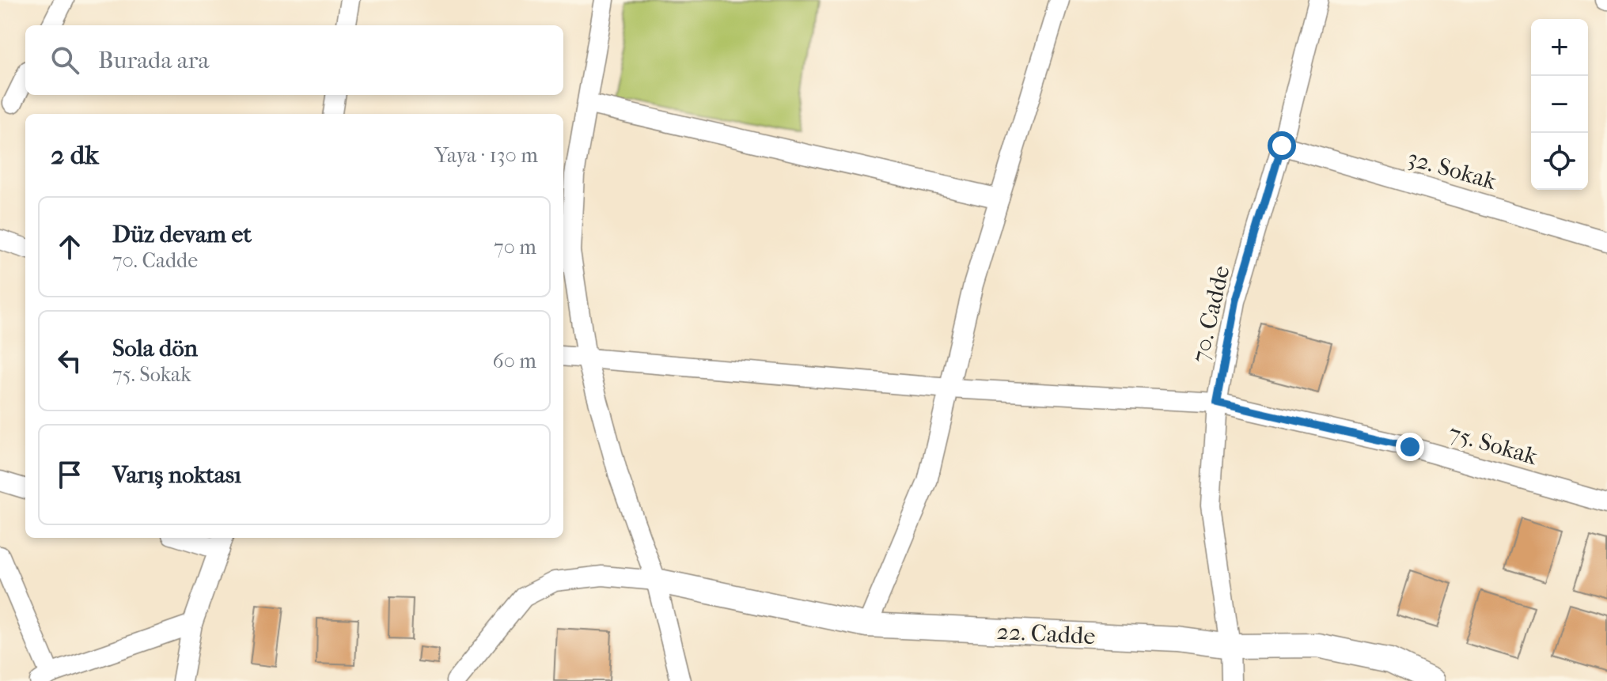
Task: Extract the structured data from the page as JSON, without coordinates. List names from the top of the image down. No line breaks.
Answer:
{"streets":{"street":["32. Sokak","70. Cadde","75. Sokak","22. Cadde"]},"crossings":[["32. Sokak","70. Cadde"],["70. Cadde","75. Sokak"],["70. Cadde","22. Cadde"]],"page":{"map_buttons":["+","−"],"search":"Burada ara","heading":["2 dk","Yaya · 130 m"],"list":[["Düz devam et","70. Cadde","70 m"],["Sola dön","75. Sokak","60 m"],"Varış noktası"]}}
